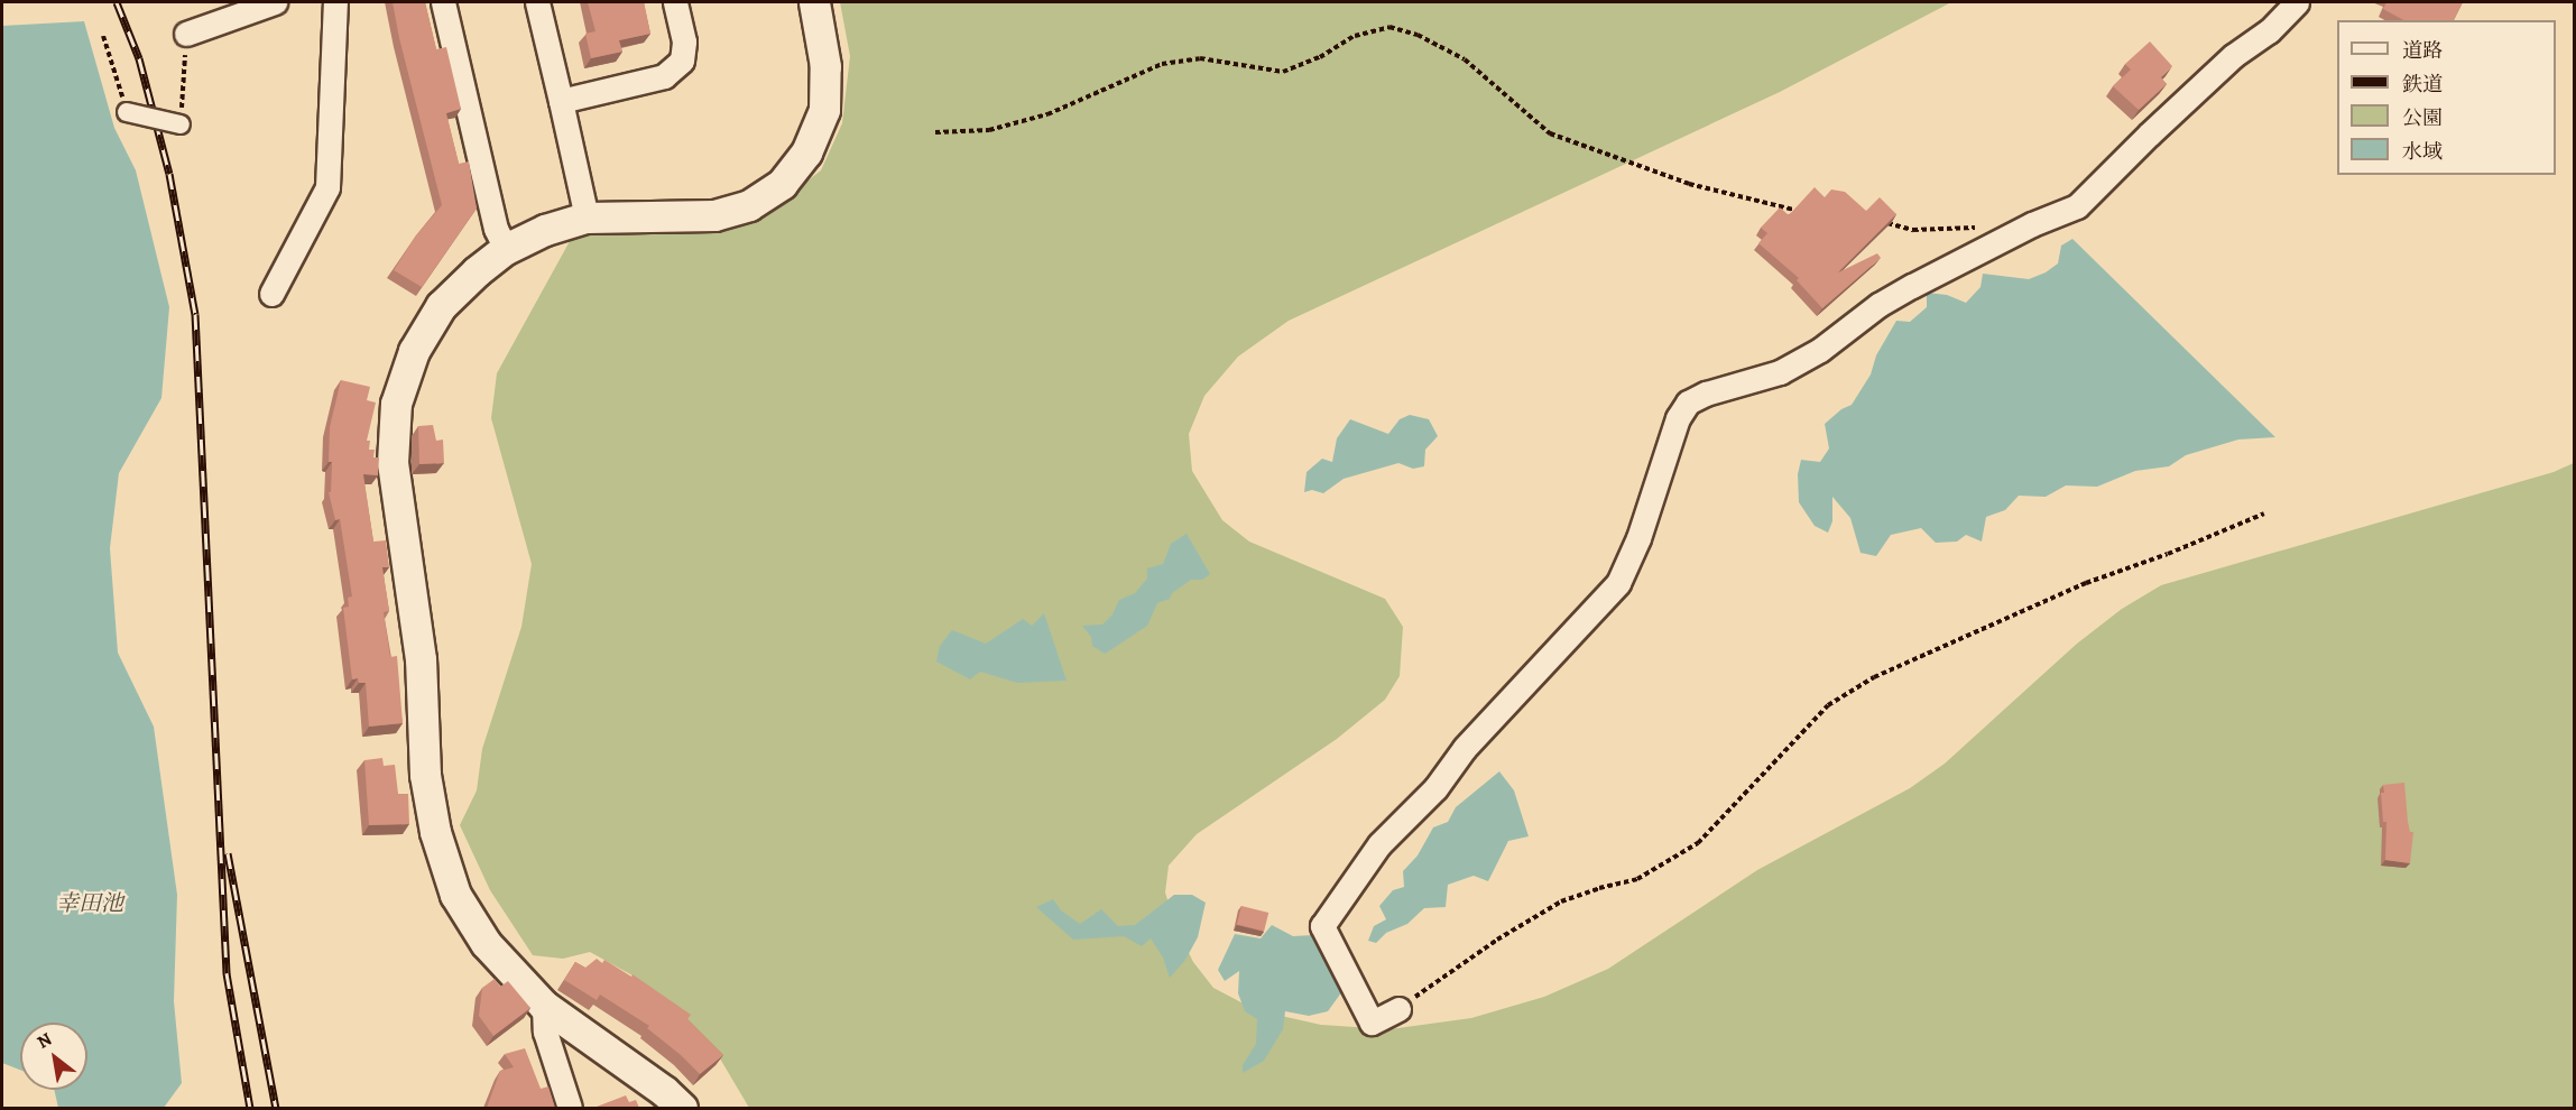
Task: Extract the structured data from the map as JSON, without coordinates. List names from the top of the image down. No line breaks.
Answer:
{"water":["幸田池"],"legend":["道路","鉄道","公園","水域"],"north":"top left"}
